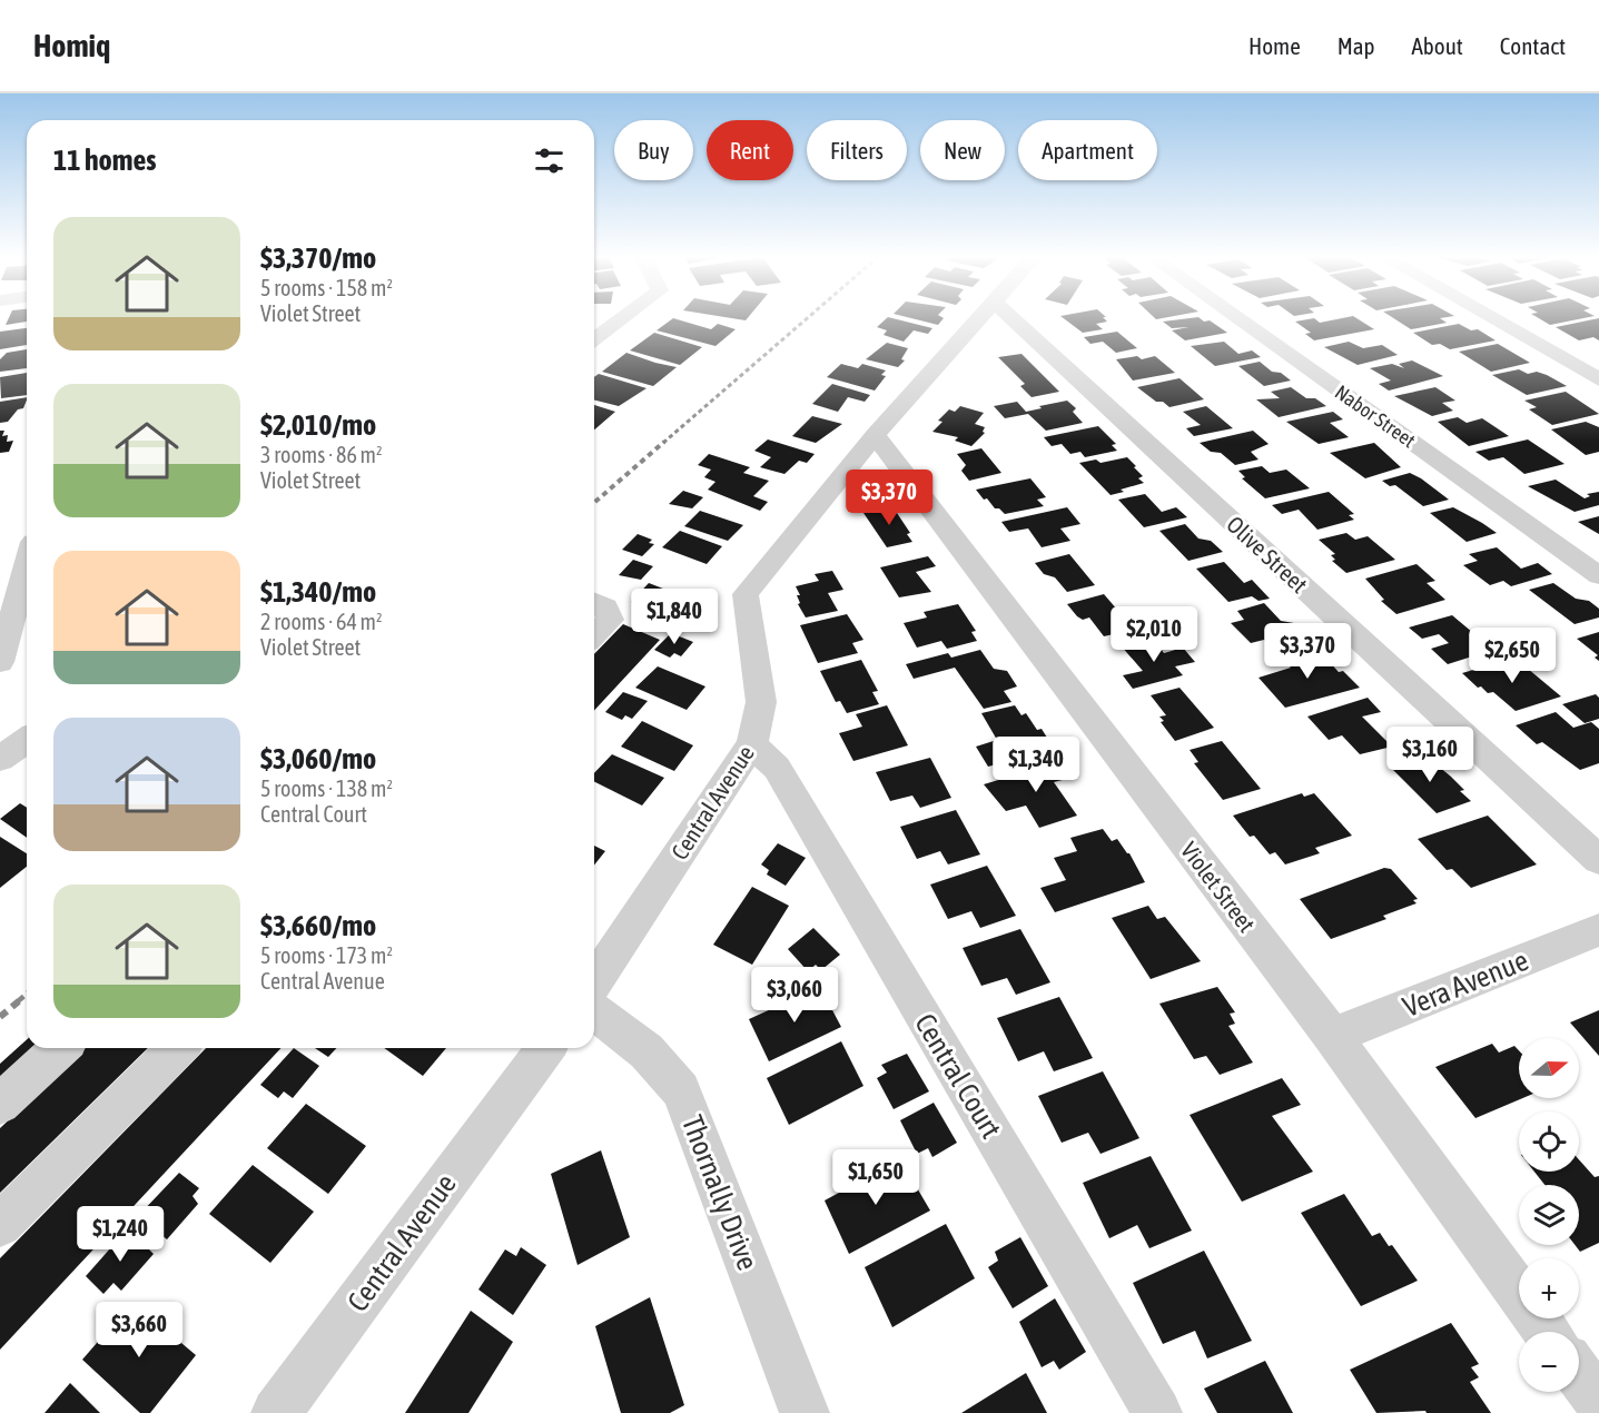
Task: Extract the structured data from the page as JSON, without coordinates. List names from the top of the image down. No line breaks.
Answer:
{"streets":{"street":["Nabor Street","Olive Street","Central Avenue","Violet Street","Vera Avenue","Central Court","Thornally Drive"]},"crossings":[["Central Avenue","Violet Street"],["Central Avenue","Central Court"],["Violet Street","Vera Avenue"]],"north":"right","page":{"header":"Homiq","nav":["Home","Map","About","Contact"],"chip":["Buy","Rent","Filters","New","Apartment"],"heading":"11 homes","list":[{"name":"$3,370/mo","note":"5 rooms · 158 m² · Violet Street"},{"name":"$2,010/mo","note":"3 rooms · 86 m² · Violet Street"},{"name":"$1,340/mo","note":"2 rooms · 64 m² · Violet Street"},{"name":"$3,060/mo","note":"5 rooms · 138 m² · Central Court"},{"name":"$3,660/mo","note":"5 rooms · 173 m² · Central Avenue"}],"price":["$3,370","$1,840","$2,010","$3,370","$2,650","$3,160","$1,340","$3,060","$1,650","$1,240","$3,660"],"map_buttons":["+","−"]}}
